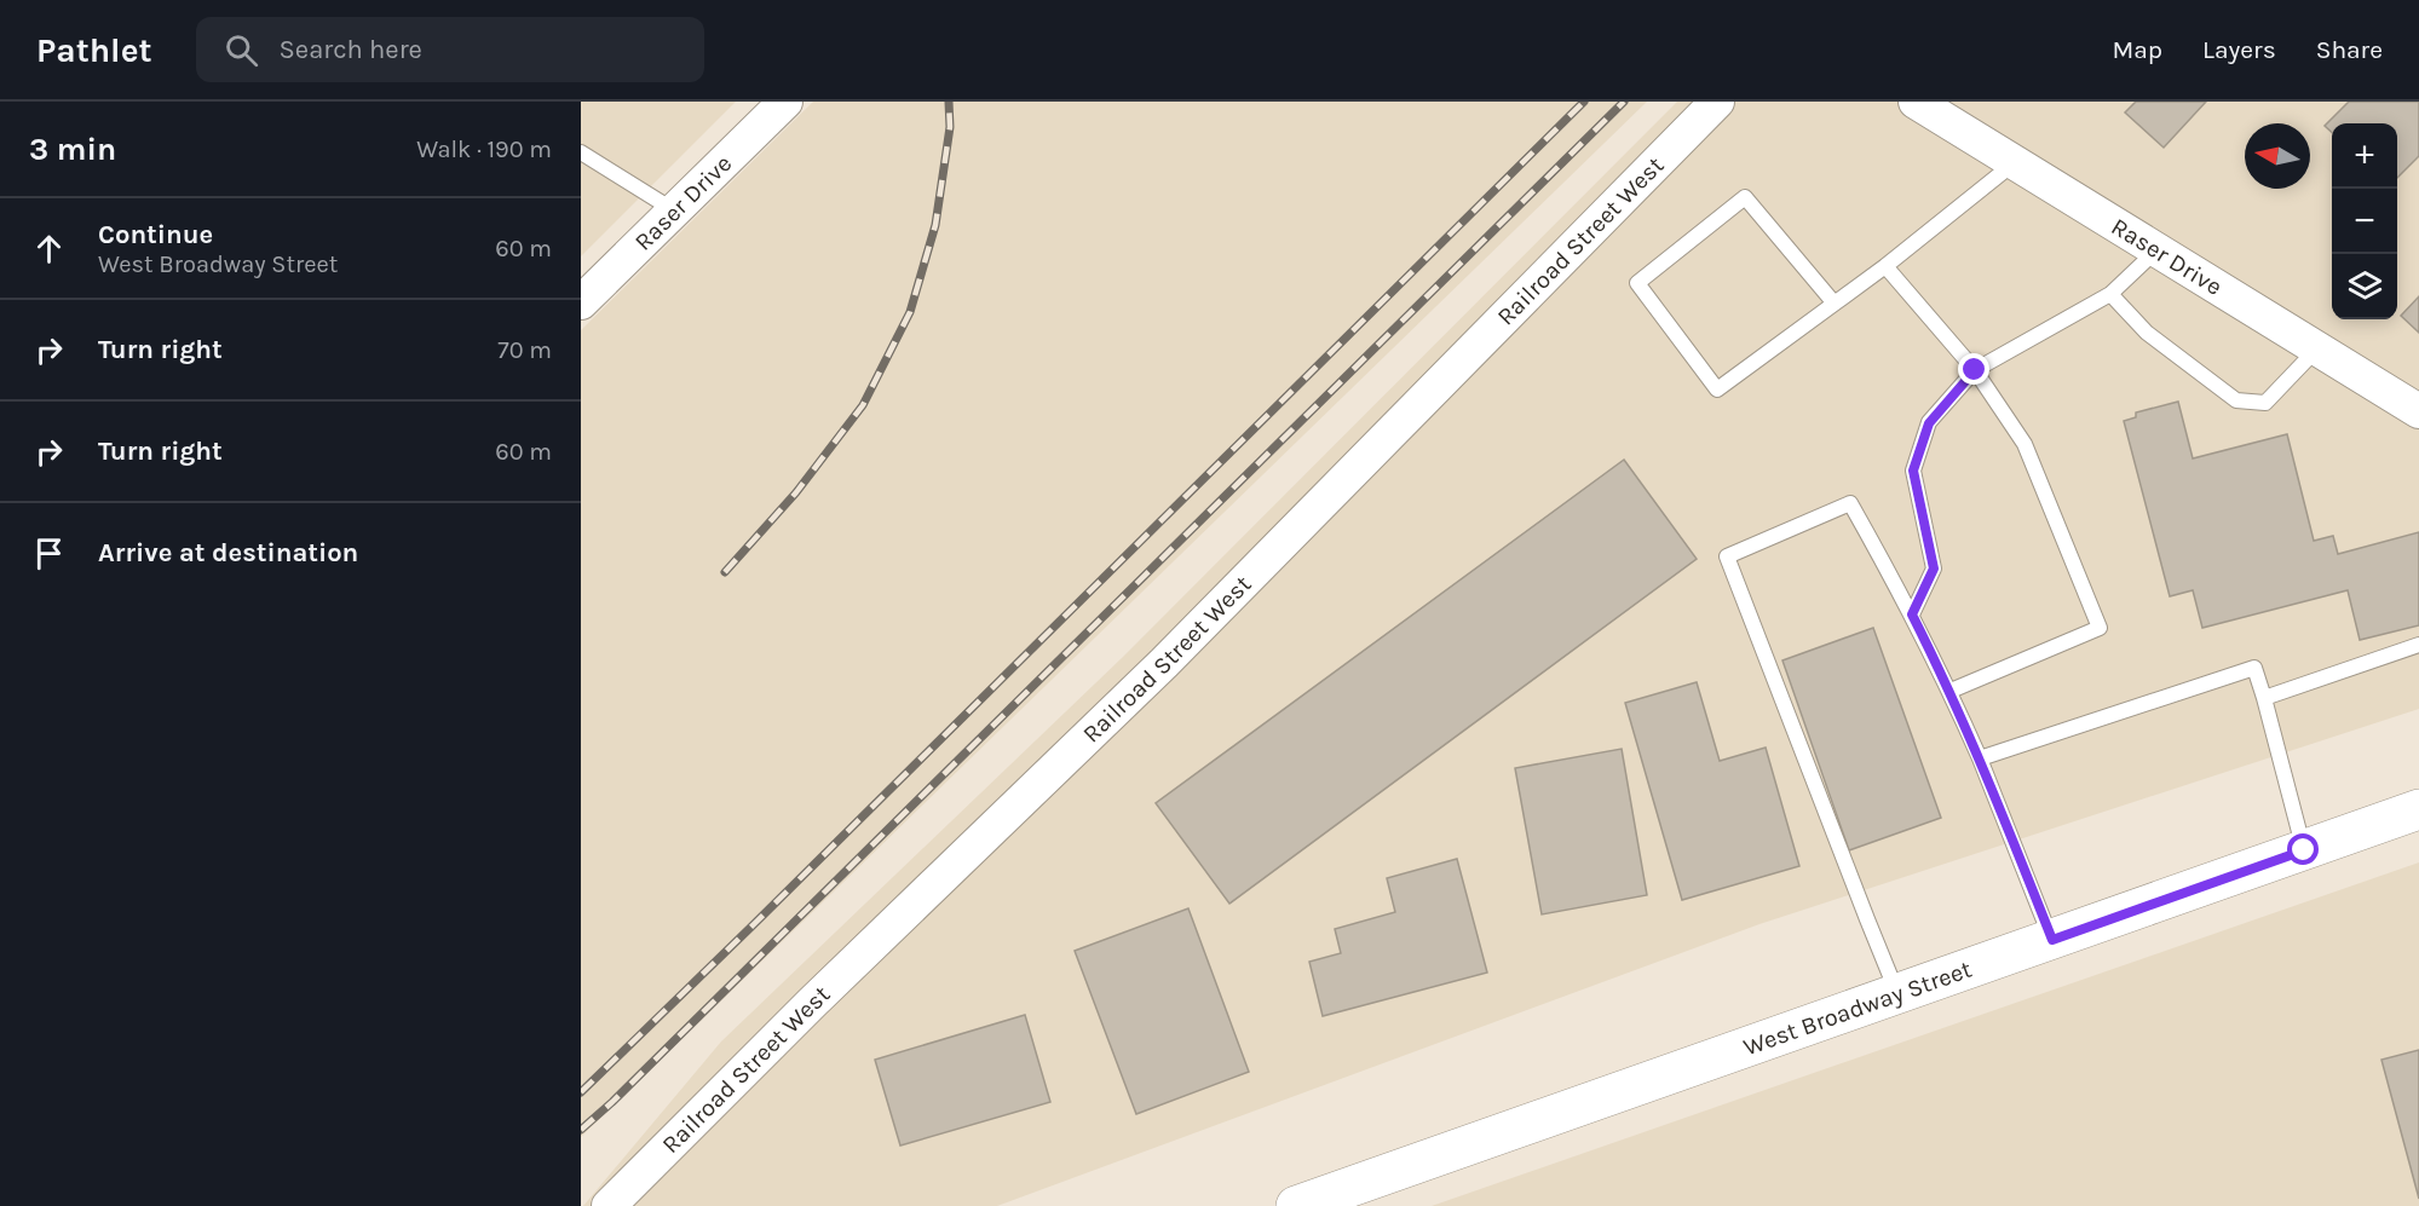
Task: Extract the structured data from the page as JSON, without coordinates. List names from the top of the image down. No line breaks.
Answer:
{"streets":{"main road":["West Broadway Street"],"street":["Raser Drive","Railroad Street West"]},"north":"left","page":{"header":"Pathlet","search":"Search here","nav":["Map","Layers","Share"],"heading":["3 min","Walk · 190 m"],"map_buttons":["+","−"],"list":[["Continue","West Broadway Street","60 m"],["Turn right","70 m"],["Turn right","60 m"],"Arrive at destination"]}}
